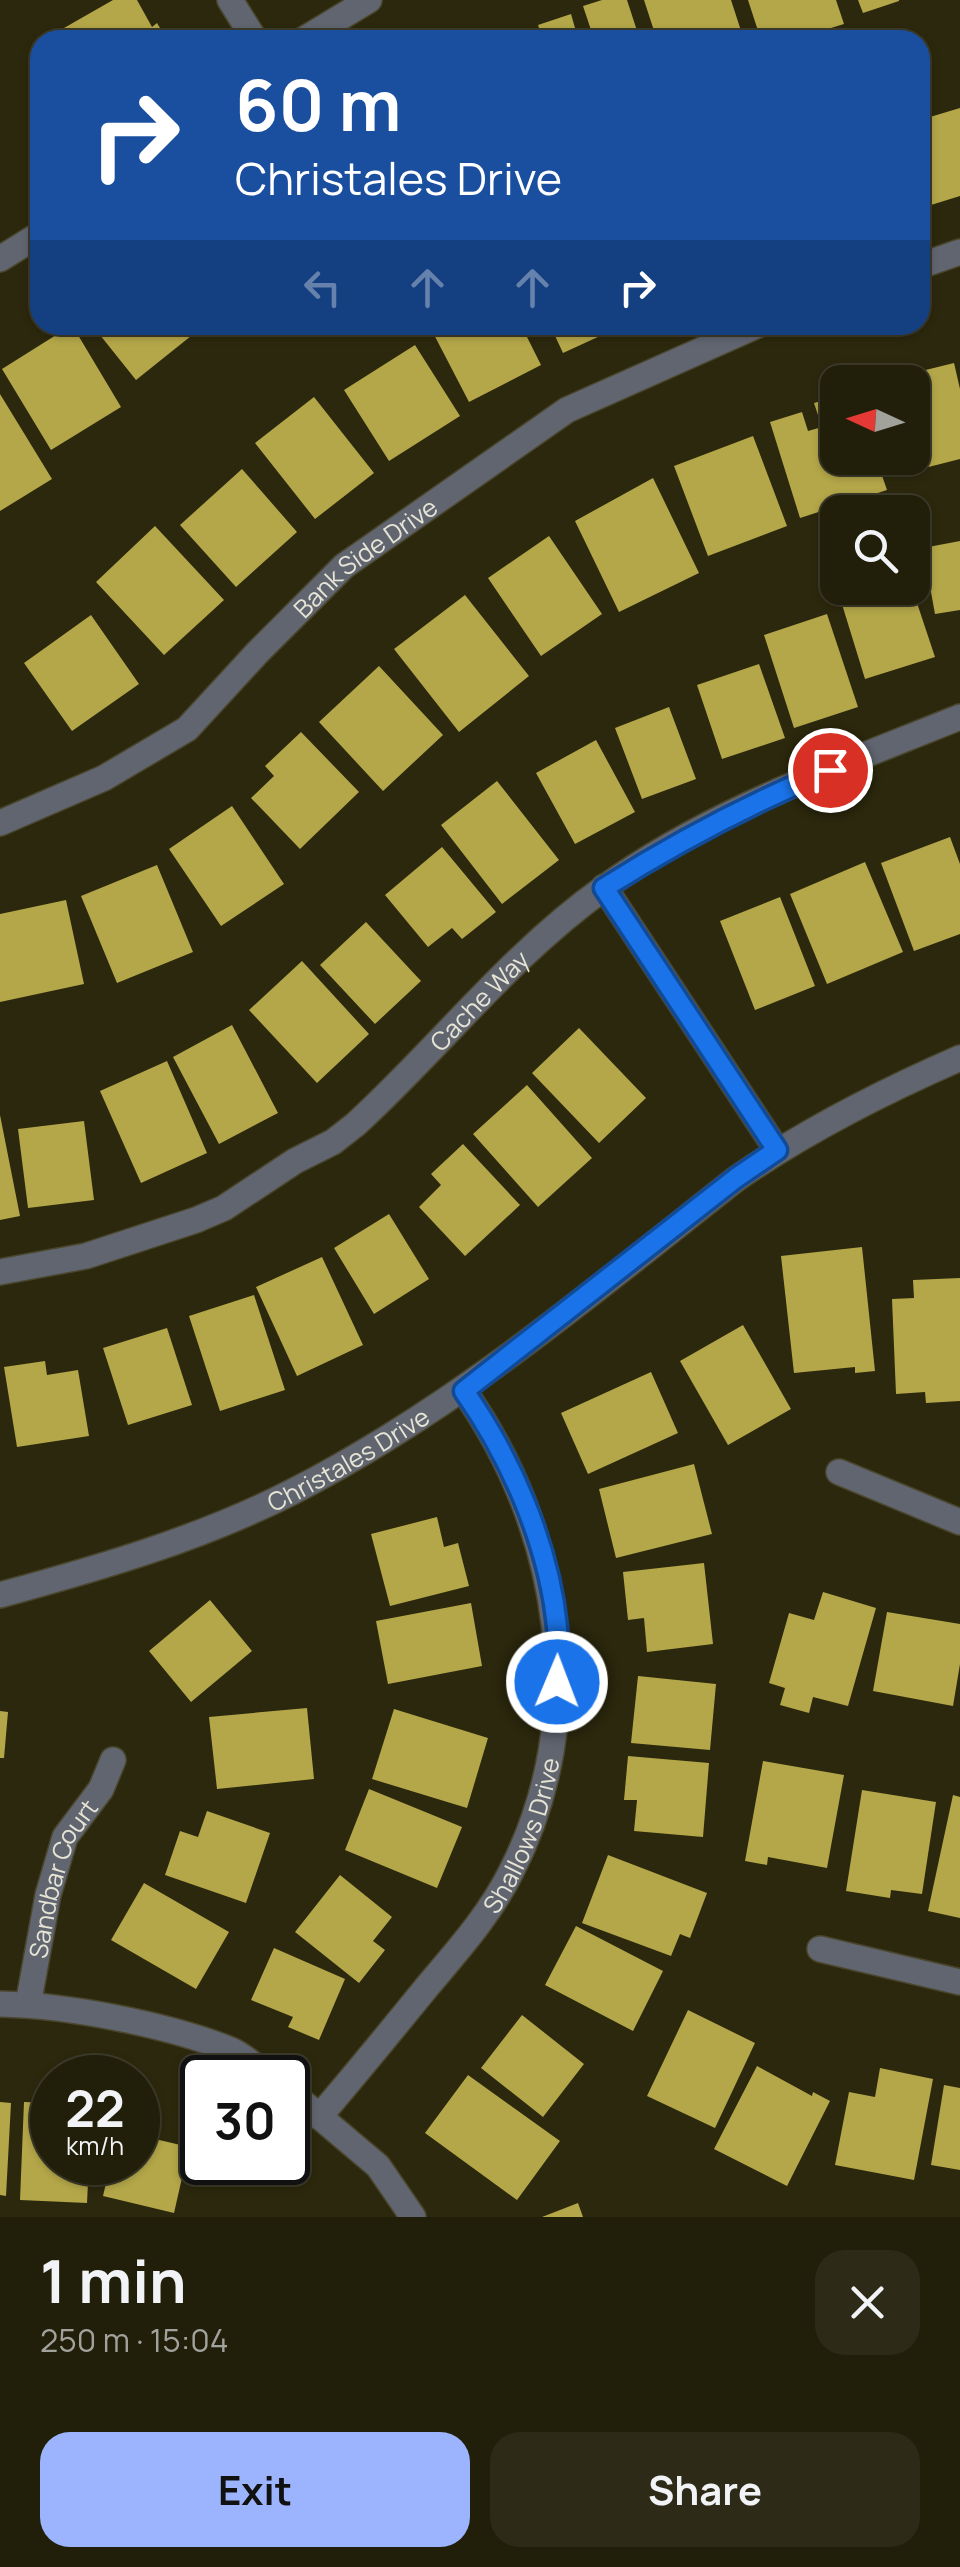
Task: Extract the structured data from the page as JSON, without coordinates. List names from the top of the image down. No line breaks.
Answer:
{"streets":{"street":["Bank Side Drive","Cache Way","Christales Drive","Shallows Drive","Sandbar Court"]},"crossings":[["Christales Drive","Shallows Drive"]],"north":"left","page":{"turn":["60 m","Christales Drive"],"speed":"22 km/h","limit":"30","heading":["1 min","250 m · 15:04"],"buttons":["Exit","Share"]}}
